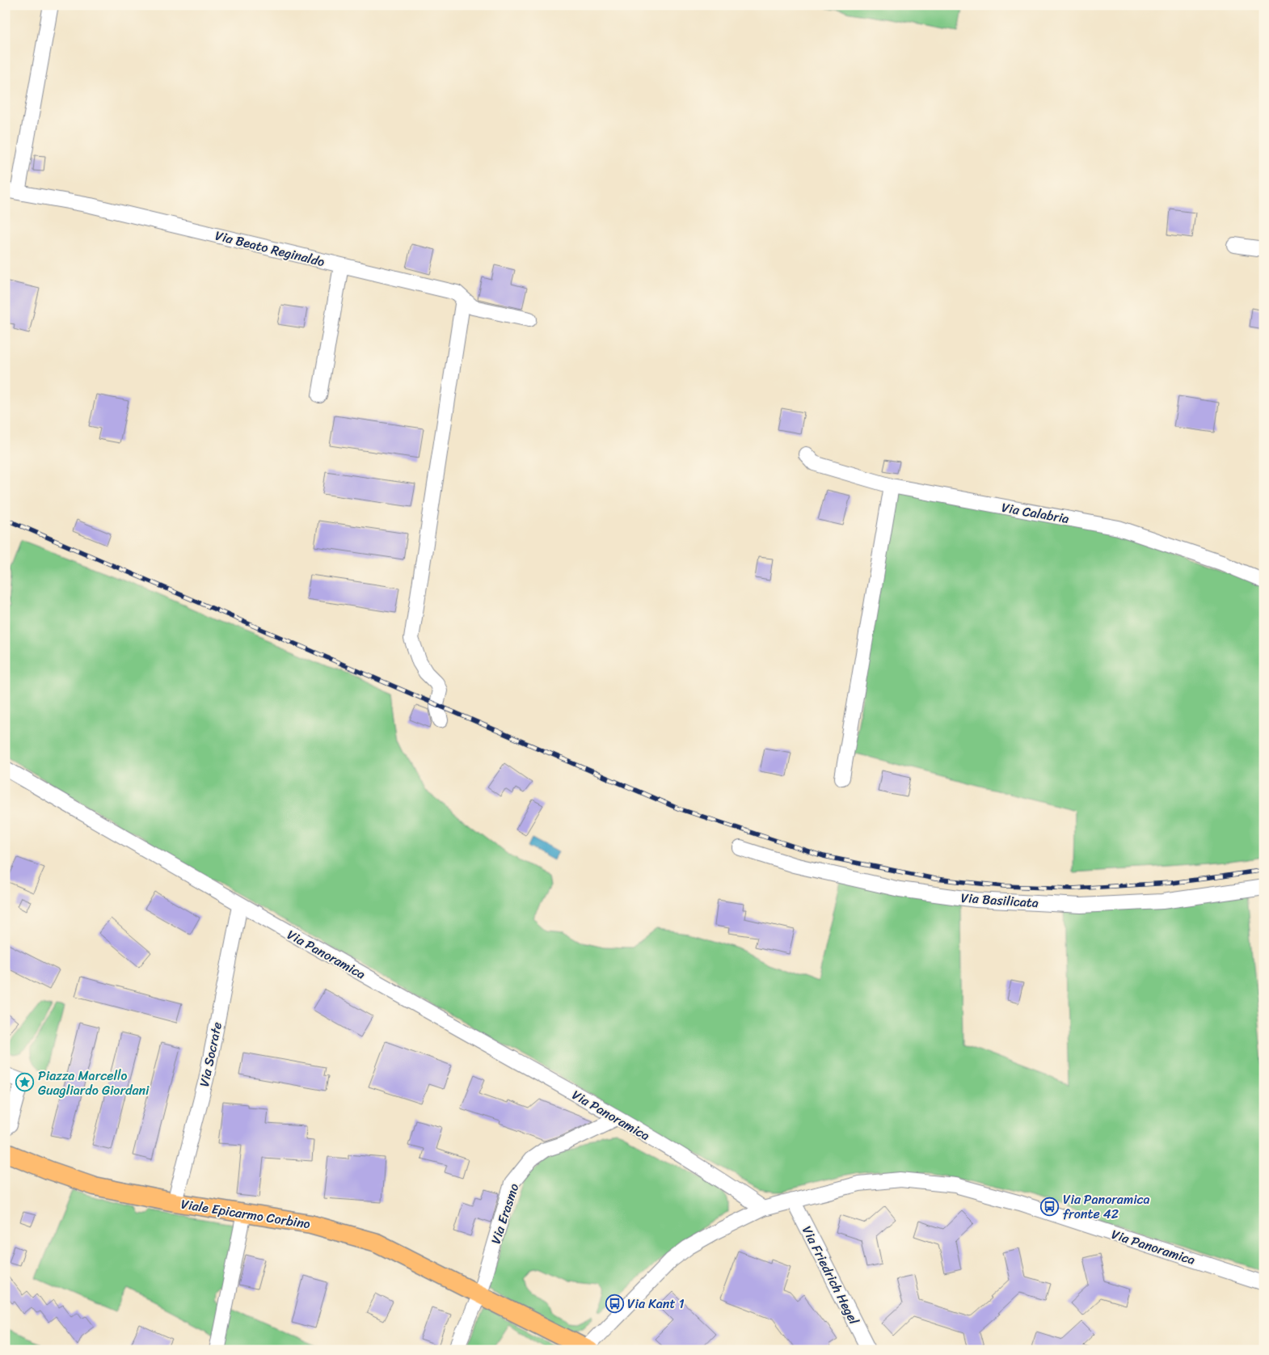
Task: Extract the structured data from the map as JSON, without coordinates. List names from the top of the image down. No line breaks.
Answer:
{"streets":{"main road":["Viale Epicarmo Corbino"],"street":["Via Beato Reginaldo","Via Calabria","Via Basilicata","Via Panoramica","Via Socrate","Via Erasmo","Via Friedrich Hegel"]},"crossings":[["Via Panoramica","Via Socrate"],["Via Panoramica","Via Erasmo"],["Via Panoramica","Via Friedrich Hegel"],["Via Socrate","Viale Epicarmo Corbino"],["Viale Epicarmo Corbino","Via Erasmo"]],"places":{"place":["Piazza Marcello Guagliardo Giordani"],"bus stop":["Via Panoramica fronte 42","Via Kant 1"]}}
